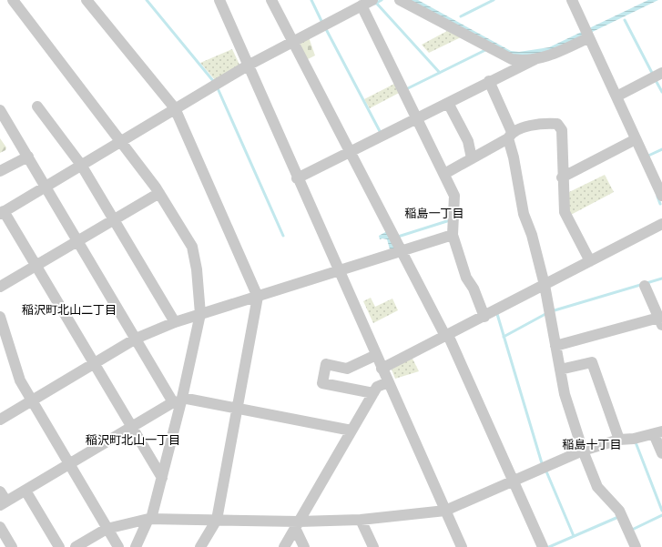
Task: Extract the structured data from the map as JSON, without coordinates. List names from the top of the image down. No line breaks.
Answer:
{"districts":["稲島一丁目","稲沢町北山二丁目","稲沢町北山一丁目","稲島十丁目"]}
